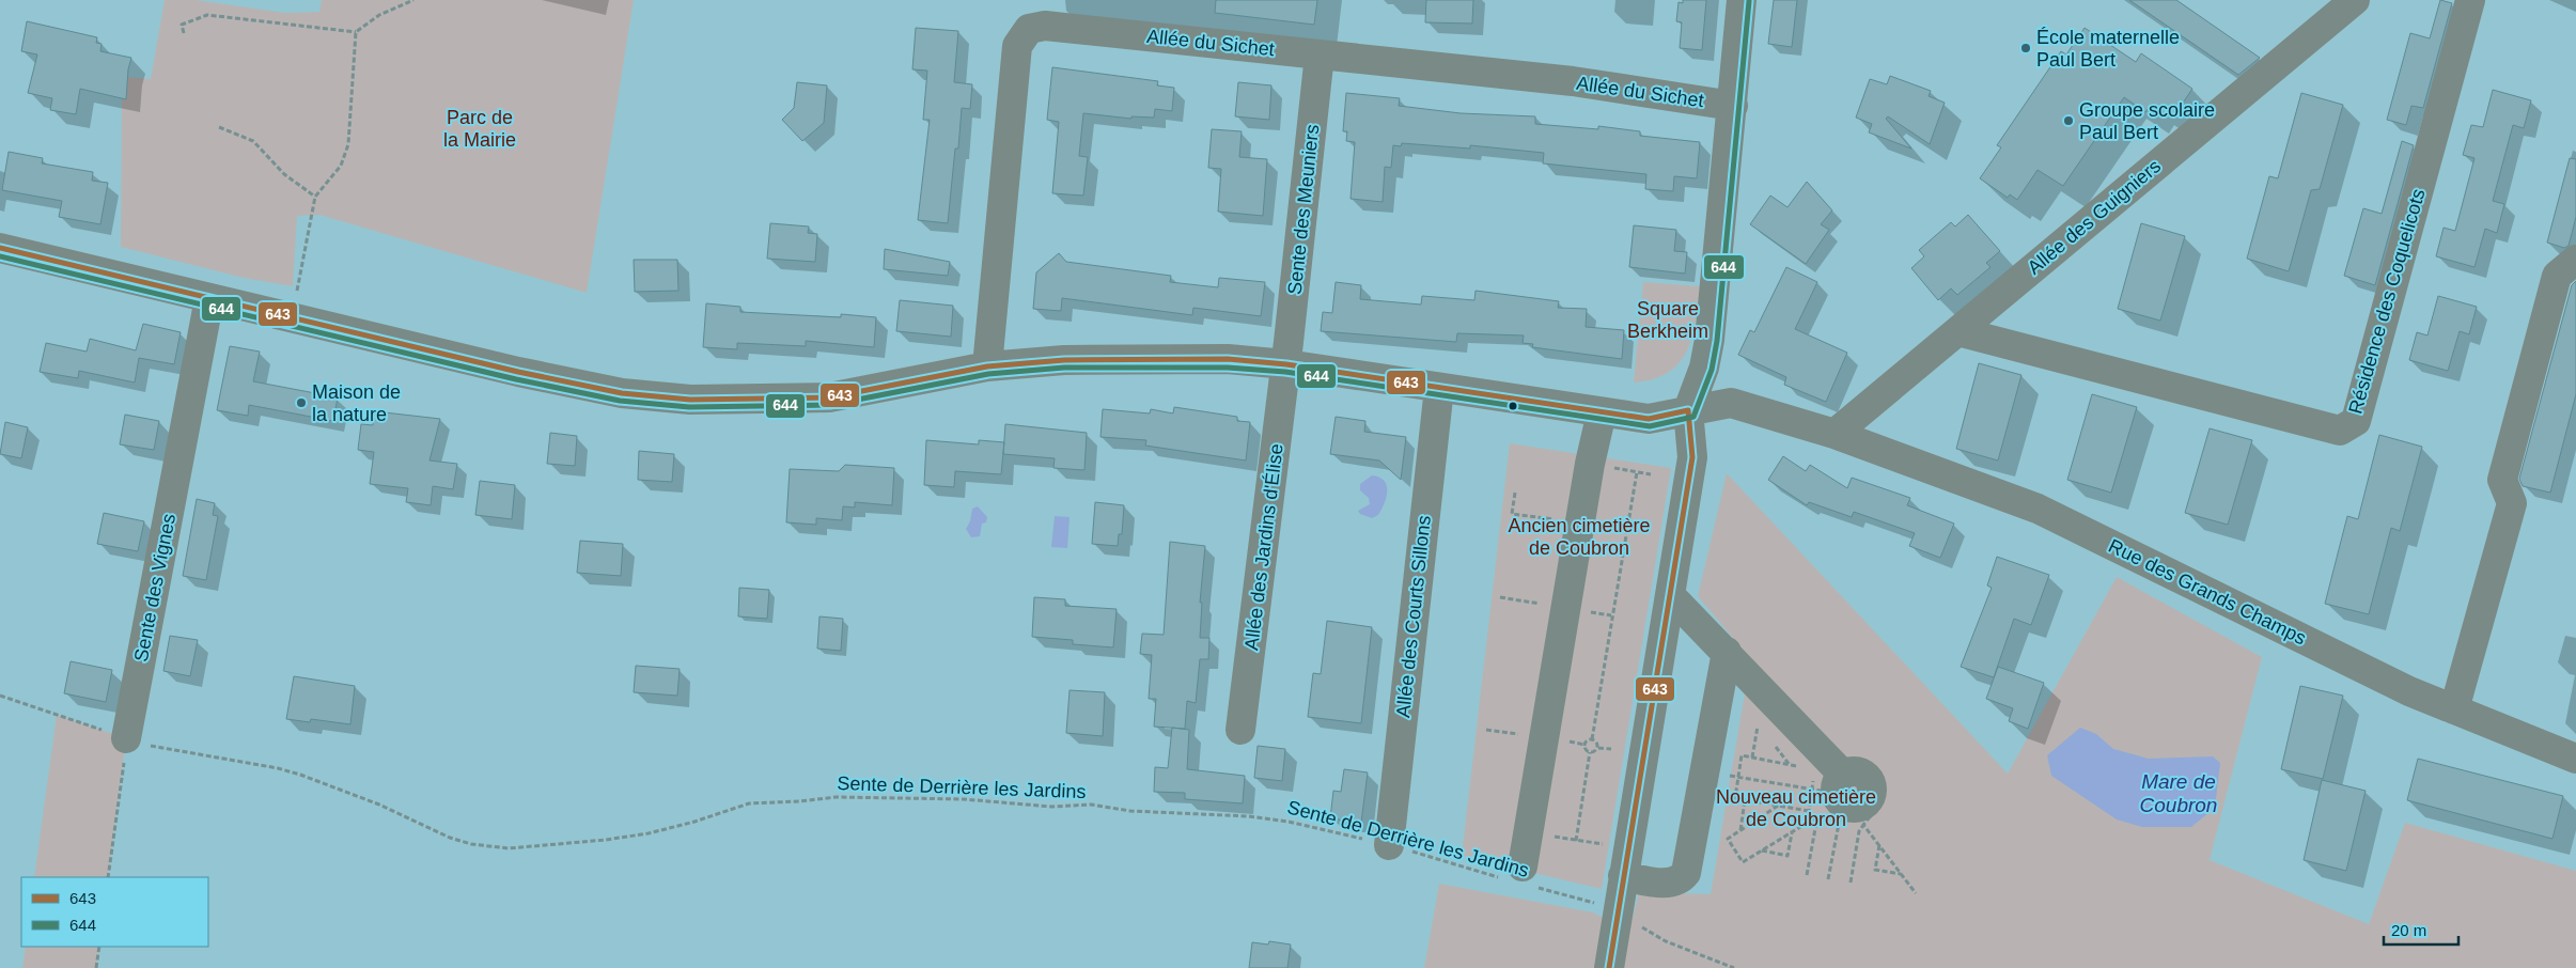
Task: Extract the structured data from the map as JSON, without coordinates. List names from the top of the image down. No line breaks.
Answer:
{"streets":{"street":["Allée du Sichet","Sente des Meuniers","Allée des Guigniers","Résidence des Coquelicots","Allée des Jardins d'Élise","Sente des Vignes","Rue des Grands Champs","Allée des Courts Sillons"],"path":["Sente de Derrière les Jardins"]},"crossings":[["Allée du Sichet","Sente des Meuniers"],["Allée du Sichet","Rue des Grands Champs"],["Sente des Meuniers","Allée des Jardins d'Élise"],["Sente des Meuniers","Rue des Grands Champs"],["Allée des Guigniers","Résidence des Coquelicots"],["Allée des Guigniers","Rue des Grands Champs"],["Allée des Jardins d'Élise","Rue des Grands Champs"],["Sente des Vignes","Rue des Grands Champs"],["Sente des Vignes","Sente de Derrière les Jardins"],["Rue des Grands Champs","Allée des Courts Sillons"],["Allée des Courts Sillons","Sente de Derrière les Jardins"]],"water":["Mare de Coubron"],"parks":["Parc de la Mairie","Square Berkheim","Ancien cimetière de Coubron","Nouveau cimetière de Coubron"],"places":["École maternelle Paul Bert","Groupe scolaire Paul Bert","Maison de la nature"],"lines":["transit line 644","transit line 643"],"legend":["643","644"],"scale_bar":"20 m"}
